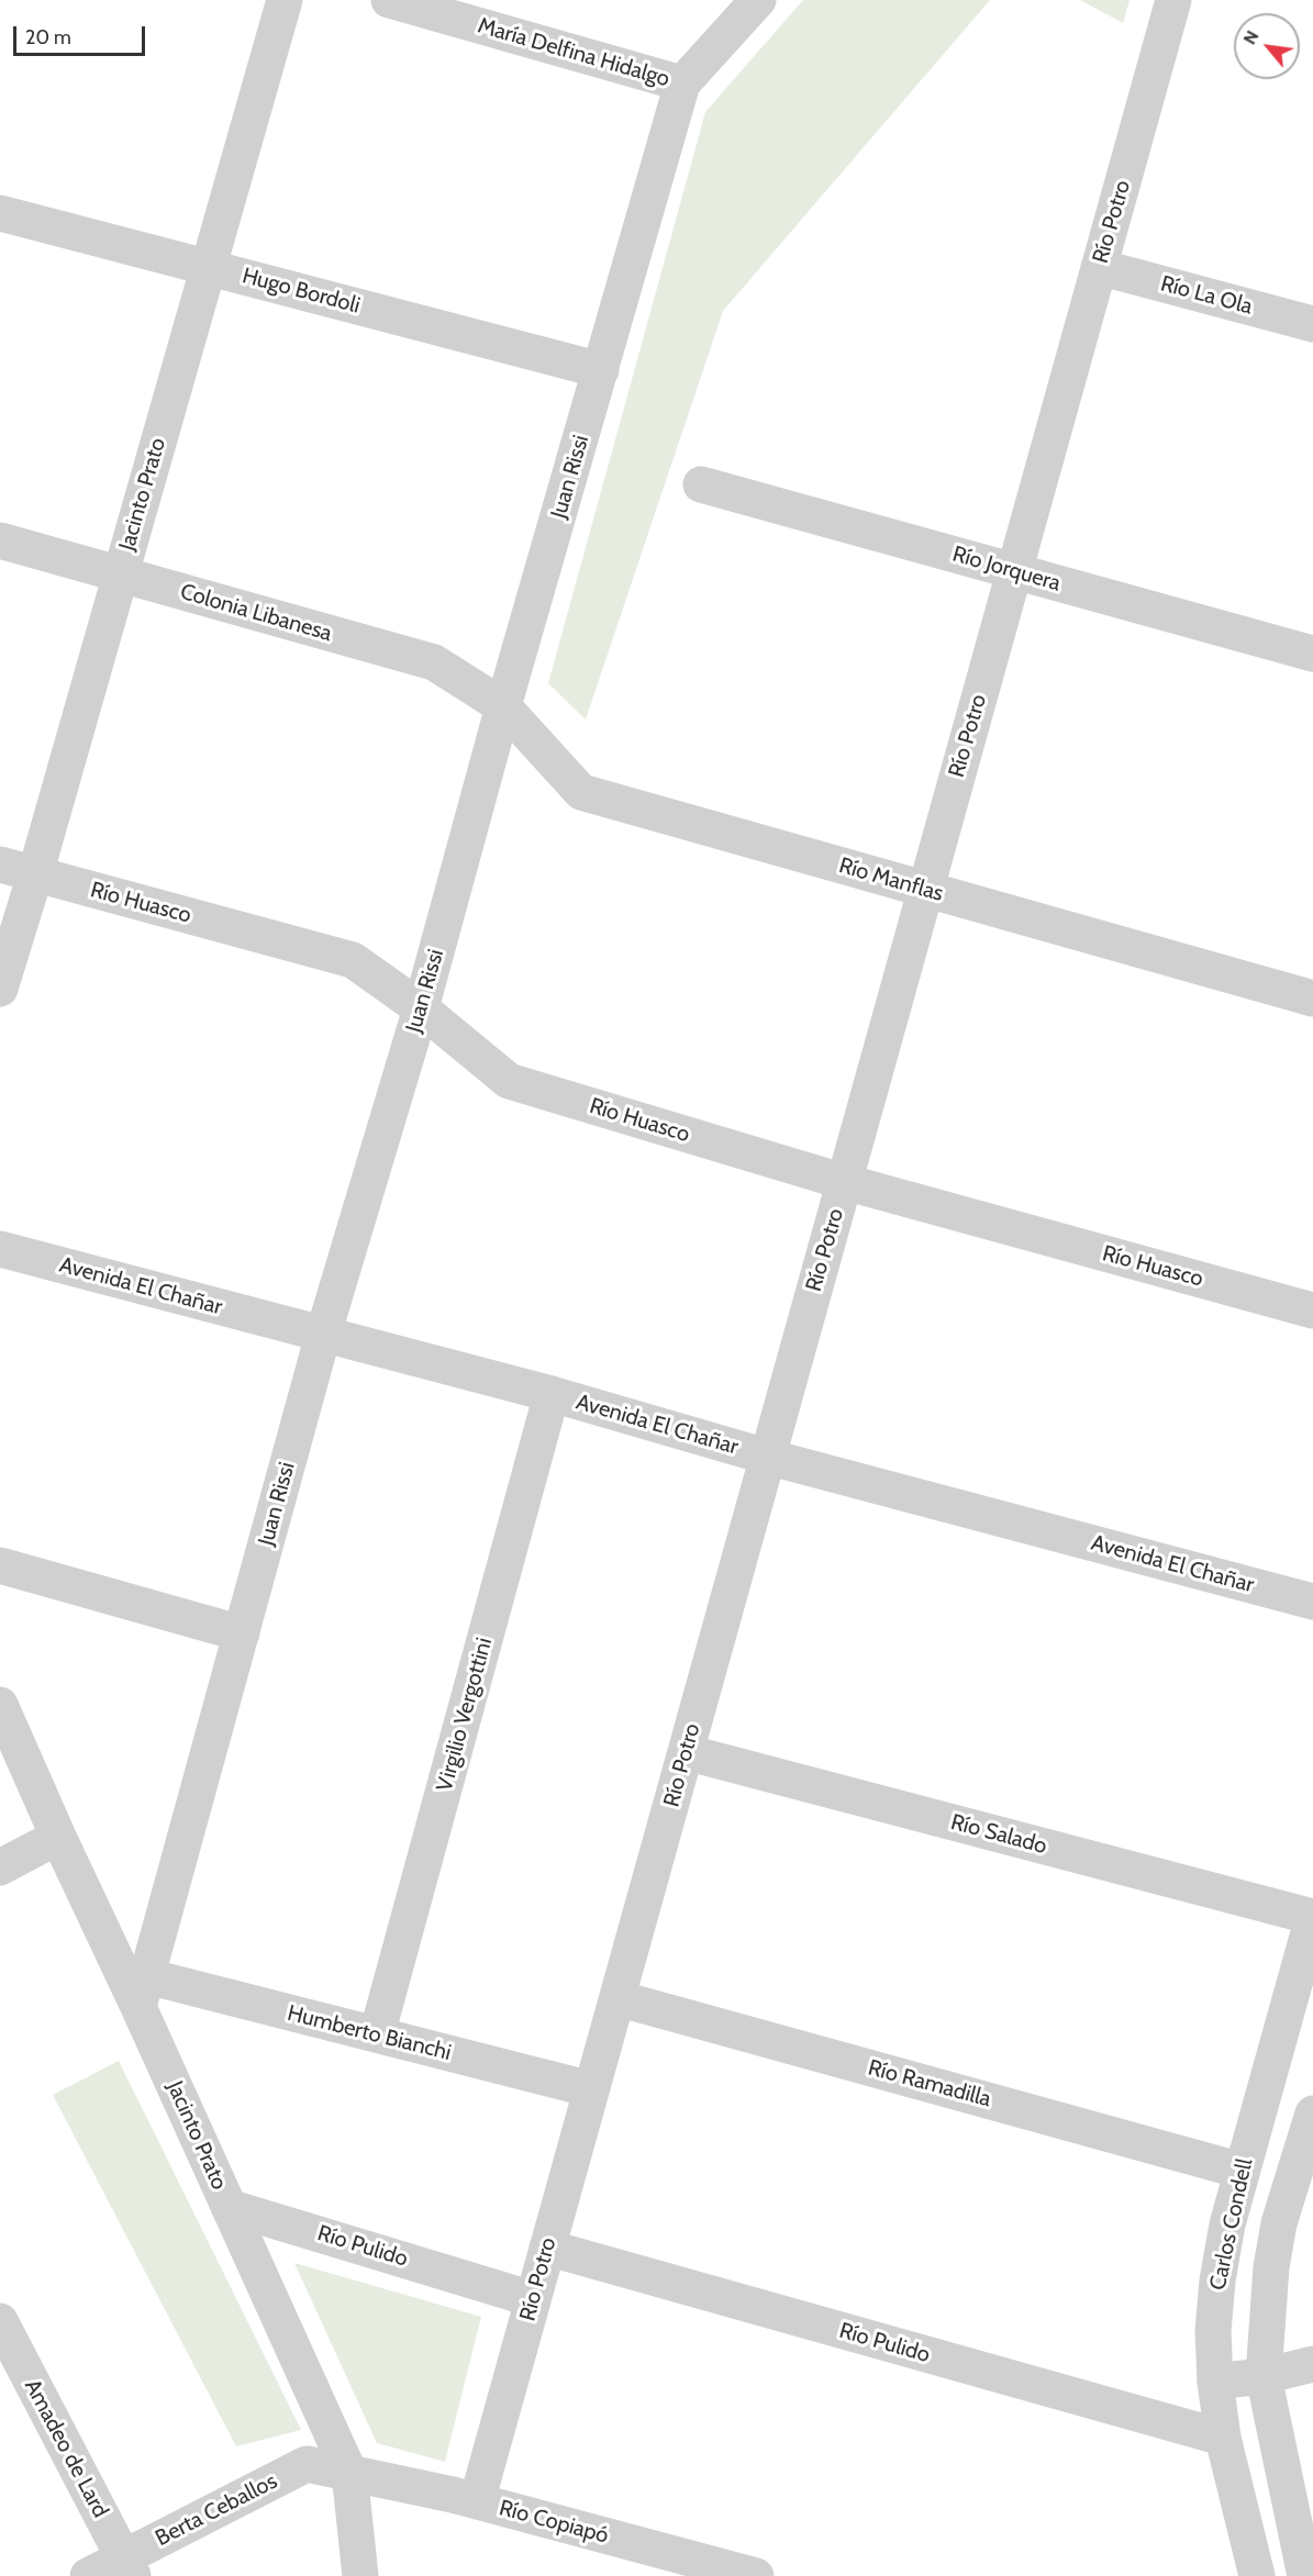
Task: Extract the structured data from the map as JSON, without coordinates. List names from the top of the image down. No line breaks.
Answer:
{"streets":{"street":["María Delfina Hidalgo","Río Potro","Hugo Bordoli","Río La Ola","Juan Rissi","Jacinto Prato","Río Jorquera","Colonia Libanesa","Río Manflas","Río Huasco","Avenida El Chañar","Virgilio Vergottini","Río Salado","Humberto Bianchi","Río Ramadilla","Carlos Condell","Río Pulido","Amadeo de Lard","Berta Ceballos","Río Copiapó"]},"crossings":[["María Delfina Hidalgo","Juan Rissi"],["Río Potro","Río La Ola"],["Río Potro","Río Jorquera"],["Río Potro","Río Manflas"],["Río Potro","Río Huasco"],["Río Potro","Avenida El Chañar"],["Río Potro","Río Salado"],["Río Potro","Humberto Bianchi"],["Río Potro","Río Ramadilla"],["Río Potro","Río Pulido"],["Río Potro","Río Copiapó"],["Hugo Bordoli","Juan Rissi"],["Hugo Bordoli","Jacinto Prato"],["Juan Rissi","Jacinto Prato"],["Juan Rissi","Colonia Libanesa"],["Juan Rissi","Río Manflas"],["Juan Rissi","Río Huasco"],["Juan Rissi","Avenida El Chañar"],["Juan Rissi","Humberto Bianchi"],["Jacinto Prato","Colonia Libanesa"],["Jacinto Prato","Río Huasco"],["Jacinto Prato","Humberto Bianchi"],["Jacinto Prato","Río Pulido"],["Jacinto Prato","Berta Ceballos"],["Jacinto Prato","Río Copiapó"],["Colonia Libanesa","Río Manflas"],["Avenida El Chañar","Virgilio Vergottini"],["Virgilio Vergottini","Humberto Bianchi"],["Río Salado","Carlos Condell"],["Río Ramadilla","Carlos Condell"],["Carlos Condell","Río Pulido"],["Amadeo de Lard","Berta Ceballos"],["Berta Ceballos","Río Copiapó"]],"scale_bar":"20 m","north":"top left"}
